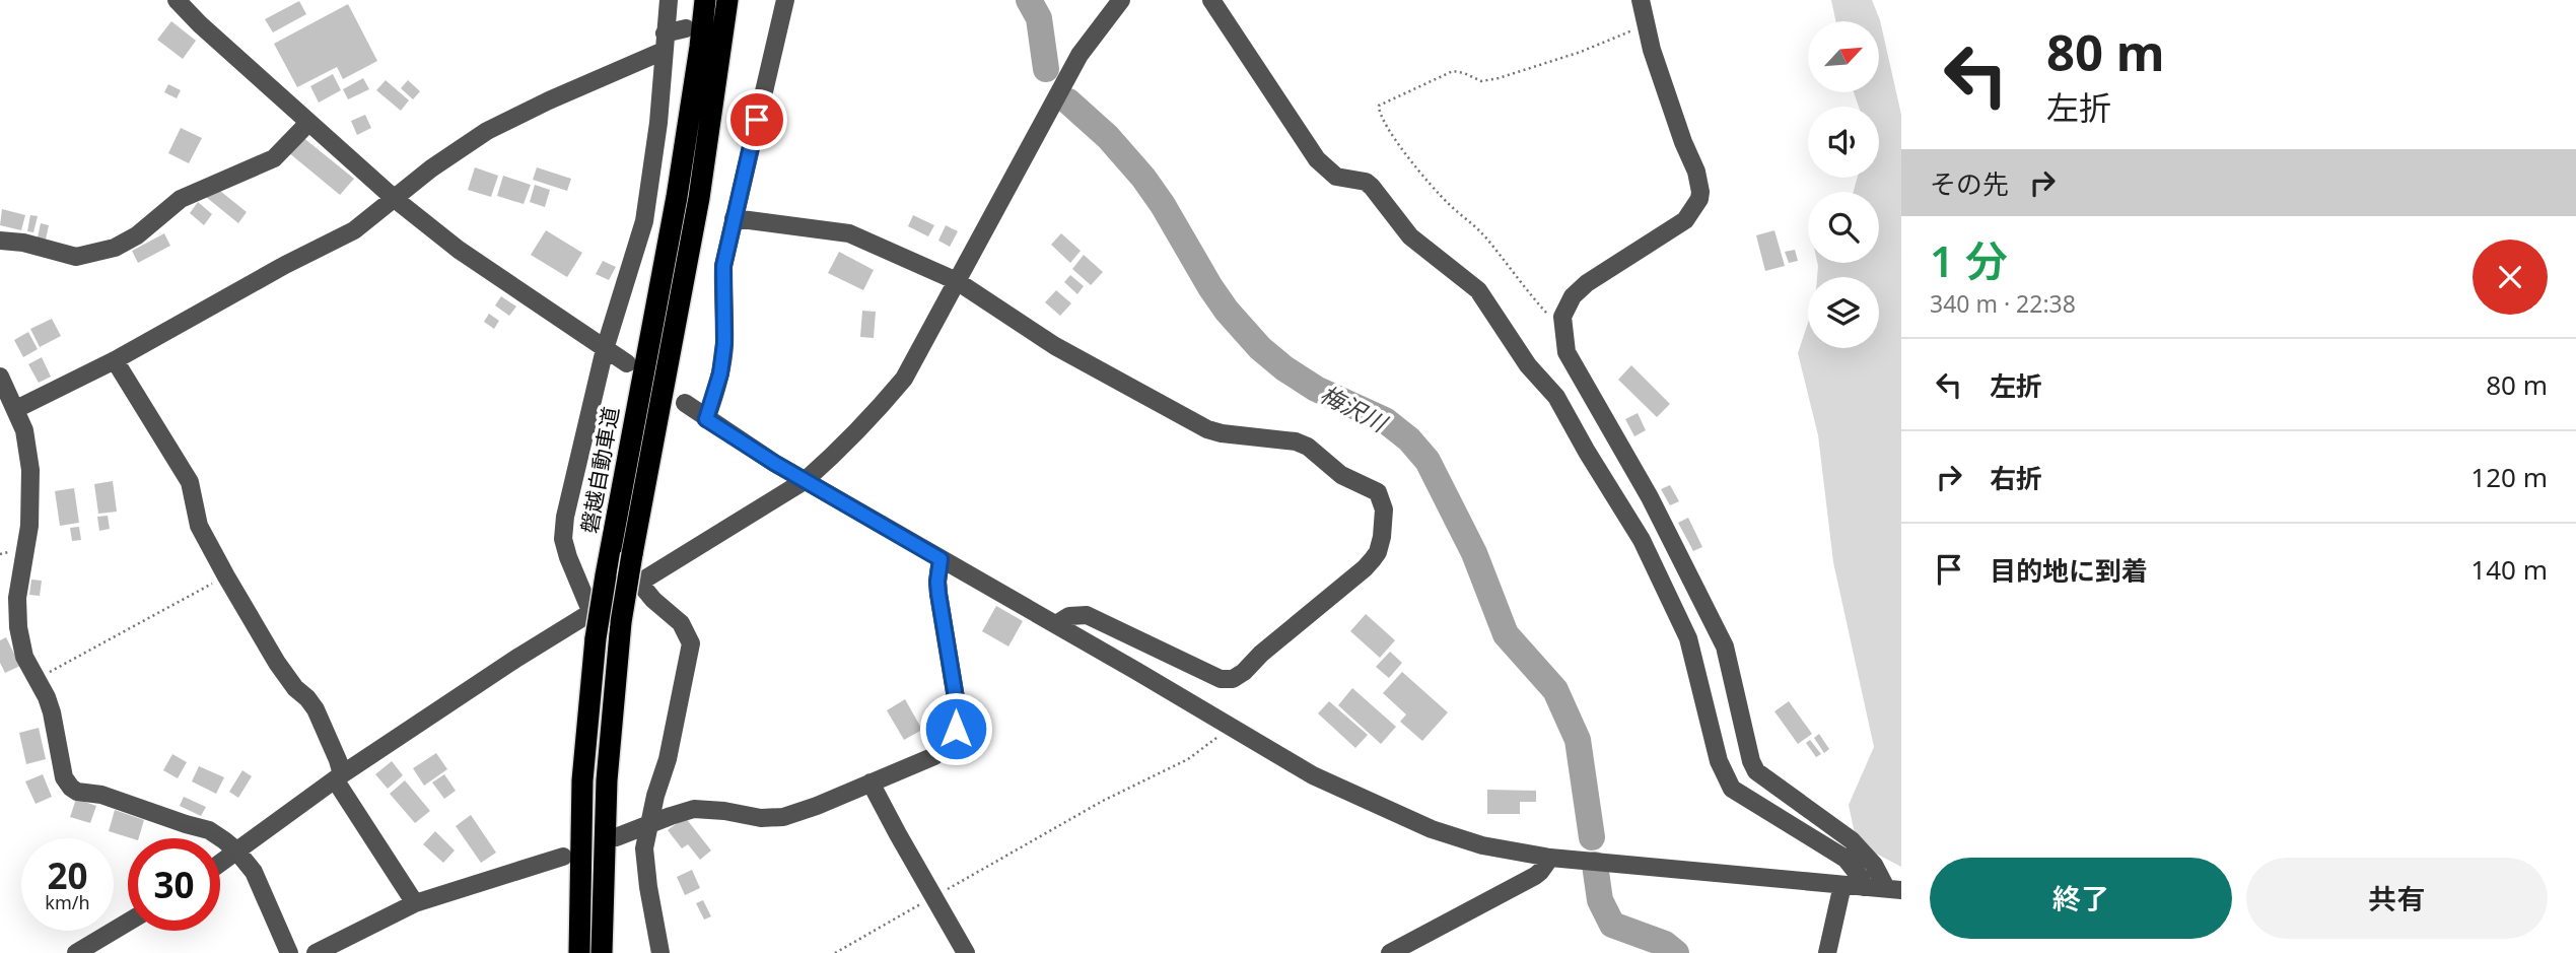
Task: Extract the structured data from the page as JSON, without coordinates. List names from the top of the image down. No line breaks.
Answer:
{"streets":{"highway":["磐越自動車道"]},"water":["梅沢川"],"north":"top right","page":{"turn":["80 m","左折"],"then":"その先","heading":["1 分","340 m · 22:38"],"list":[{"name":"左折","value":"80 m"},{"name":"右折","value":"120 m"},{"name":"目的地に到着","value":"140 m"}],"speed":"20 km/h","limit":"30","buttons":["終了","共有"]}}
